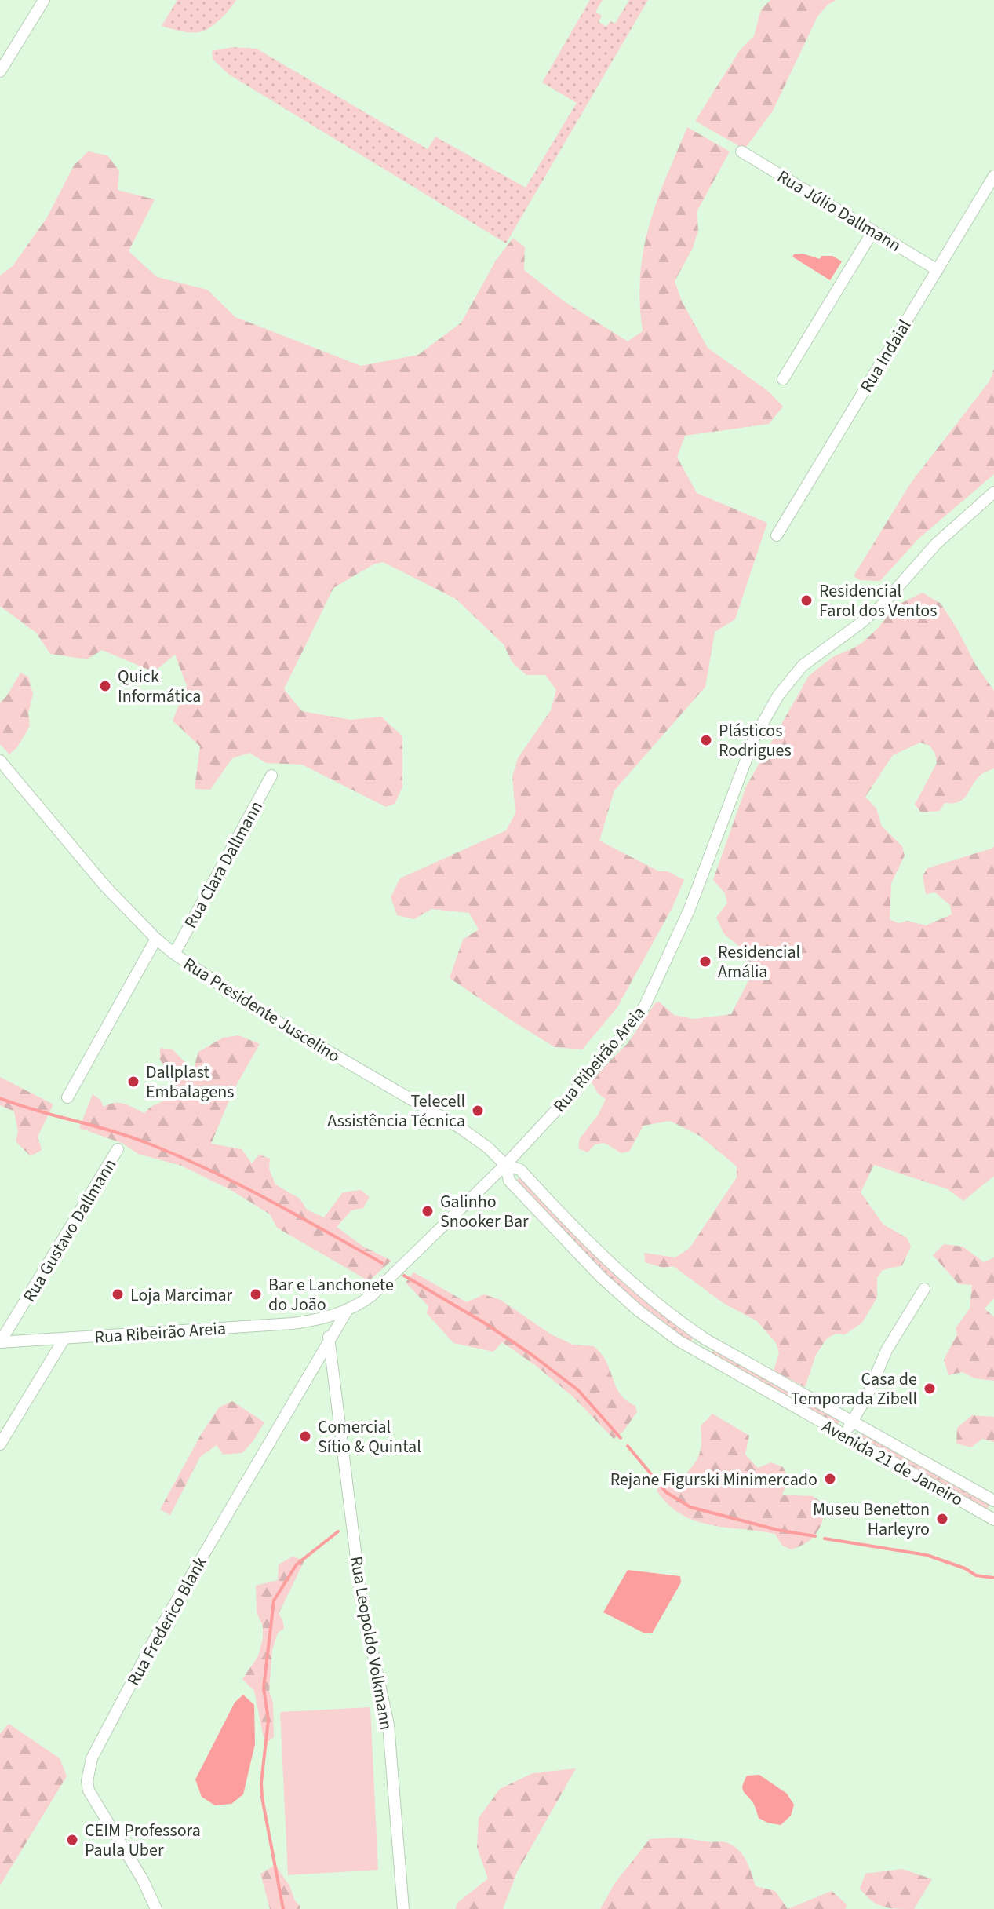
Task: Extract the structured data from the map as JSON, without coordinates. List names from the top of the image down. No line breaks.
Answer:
{"streets":{"street":["Rua Júlio Dallmann","Rua Indaial","Rua Clara Dallmann","Rua Presidente Juscelino","Rua Ribeirão Areia","Rua Gustavo Dallmann","Avenida 21 de Janeiro","Rua Frederico Blank","Rua Leopoldo Volkmann"]},"crossings":[["Rua Júlio Dallmann","Rua Indaial"],["Rua Clara Dallmann","Rua Presidente Juscelino"],["Rua Presidente Juscelino","Rua Ribeirão Areia"],["Rua Presidente Juscelino","Avenida 21 de Janeiro"],["Rua Ribeirão Areia","Rua Gustavo Dallmann"],["Rua Ribeirão Areia","Avenida 21 de Janeiro"],["Rua Frederico Blank","Rua Leopoldo Volkmann"]],"places":["Residencial Farol dos Ventos","Quick Informática","Plásticos Rodrigues","Residencial Amália","Dallplast Embalagens","Telecell Assistência Técnica","Galinho Snooker Bar","Loja Marcimar","Bar e Lanchonete do João","Casa de Temporada Zibell","Comercial Sítio & Quintal","Rejane Figurski Minimercado","Museu Benetton Harleyro","CEIM Professora Paula Uber"]}
